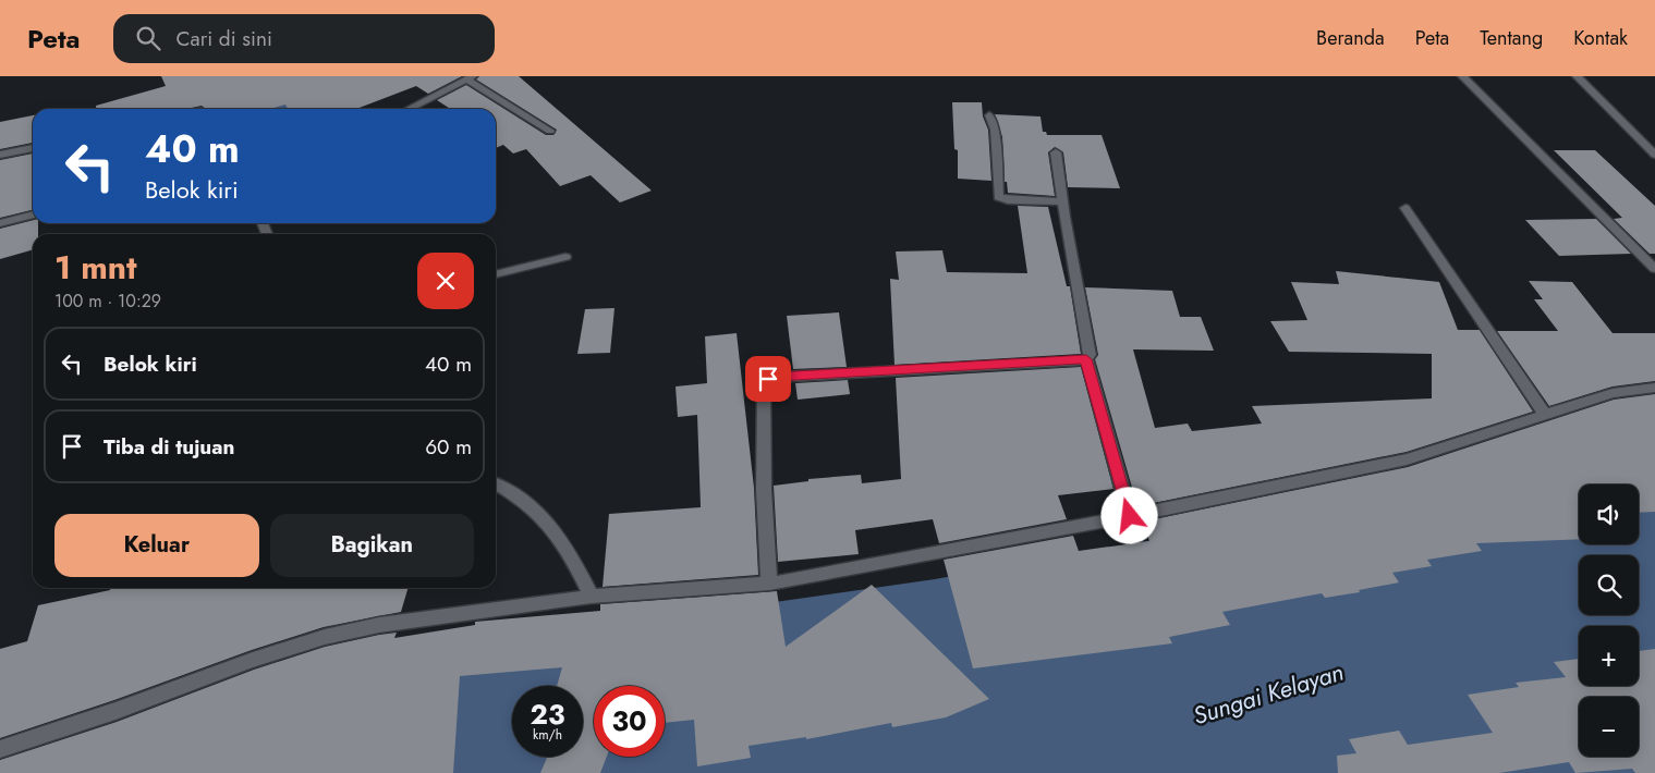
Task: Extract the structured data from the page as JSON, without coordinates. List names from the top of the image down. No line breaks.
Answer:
{"water":["Sungai Kelayan"],"page":{"header":"Peta","search":"Cari di sini","nav":["Beranda","Peta","Tentang","Kontak"],"turn":["40 m","Belok kiri"],"heading":["1 mnt","100 m · 10:29"],"list":[{"name":"Belok kiri","value":"40 m"},{"name":"Tiba di tujuan","value":"60 m"}],"map_buttons":["+","−"],"buttons":["Keluar","Bagikan"],"speed":"23 km/h","limit":"30"}}
